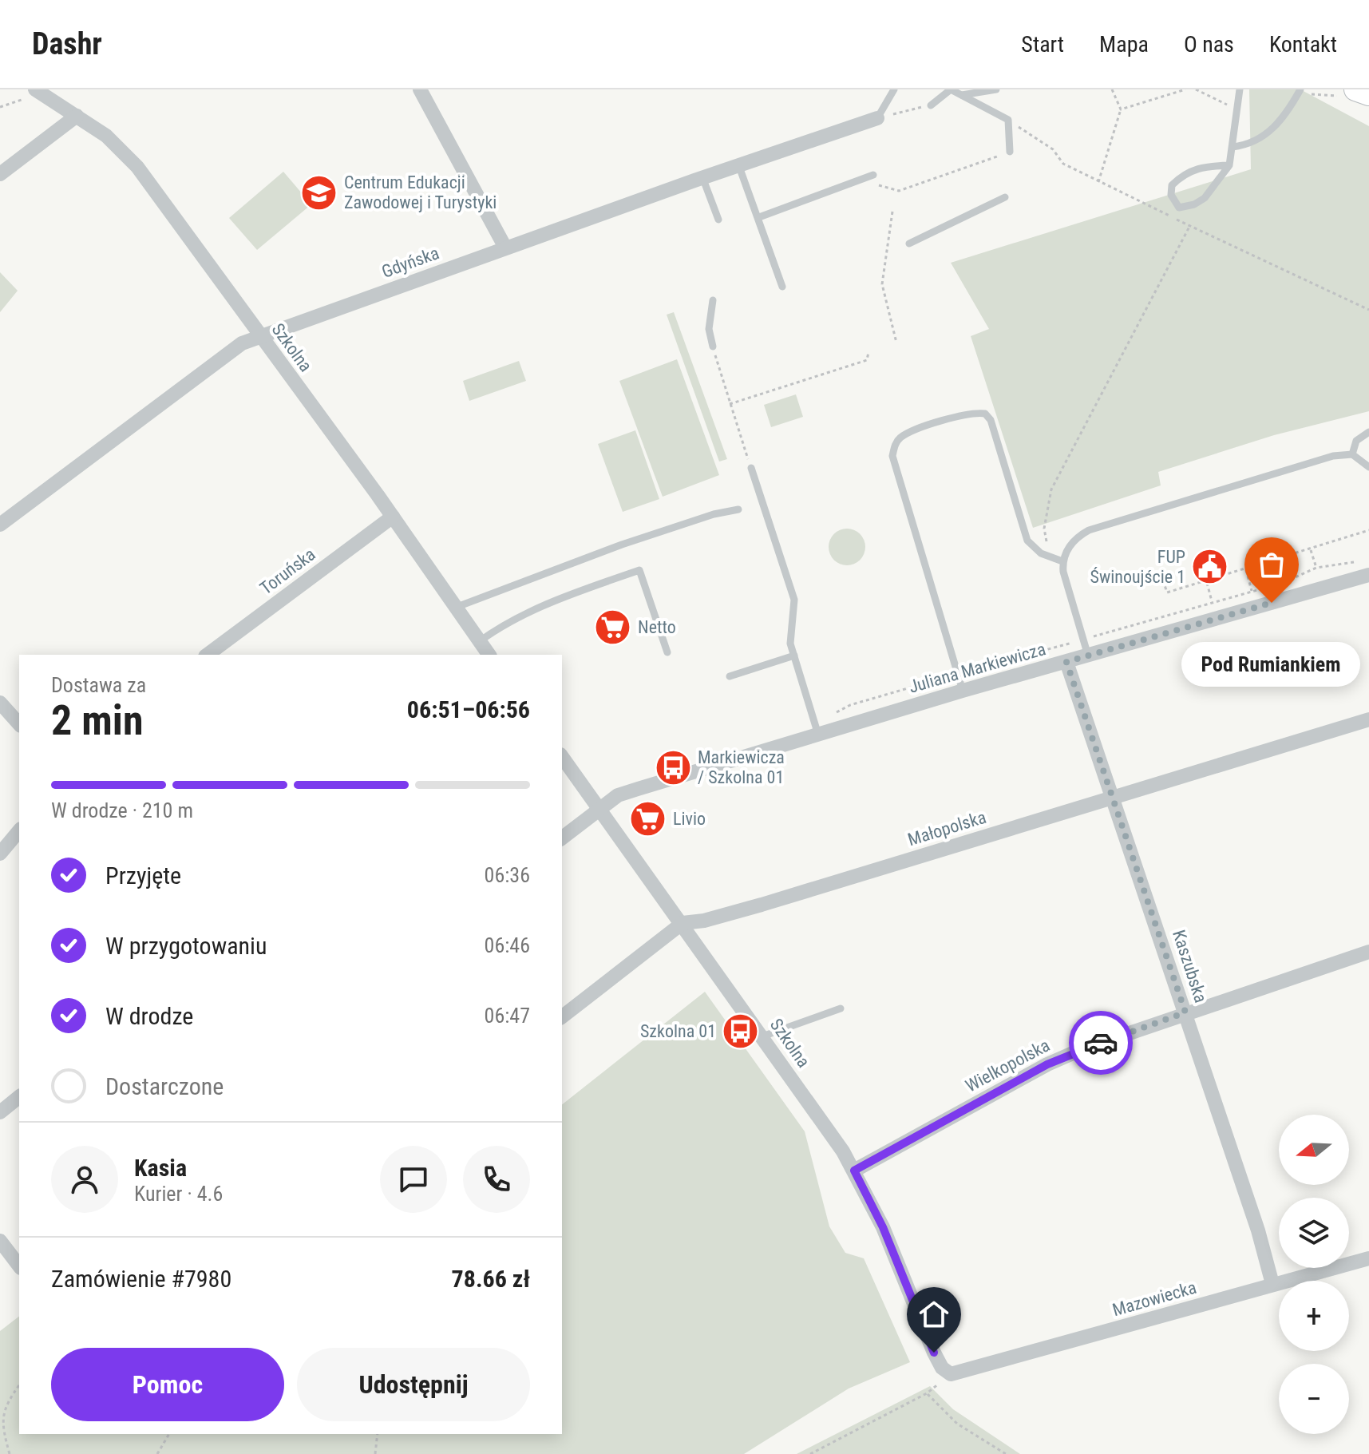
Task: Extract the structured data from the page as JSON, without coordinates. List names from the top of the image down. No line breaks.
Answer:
{"streets":{"street":["Gdyńska","Szkolna","Toruńska","Juliana Markiewicza","Małopolska","Kaszubska","Wielkopolska","Mazowiecka"]},"crossings":[["Gdyńska","Szkolna"],["Szkolna","Toruńska"],["Szkolna","Juliana Markiewicza"],["Szkolna","Małopolska"],["Szkolna","Wielkopolska"],["Szkolna","Mazowiecka"],["Juliana Markiewicza","Kaszubska"],["Małopolska","Kaszubska"],["Kaszubska","Wielkopolska"],["Kaszubska","Mazowiecka"]],"places":{"school or university":["Centrum Edukacji Zawodowej i Turystyki"],"public building":["FUP Świnoujście 1"],"other":["Pod Rumiankiem"],"supermarket":["Netto","Livio"],"bus stop":["Markiewicza / Szkolna 01","Szkolna 01"]},"north":"left","page":{"header":"Dashr","nav":["Start","Mapa","O nas","Kontakt"],"bubble":"Pod Rumiankiem","heading":["2 min","Dostawa za","06:51–06:56"],"panel":["Kasia","Kurier · 4.6","Zamówienie #7980","78.66 zł"],"bar":"W drodze · 210 m","list":[["Przyjęte","06:36"],["W przygotowaniu","06:46"],["W drodze","06:47"],"Dostarczone"],"map_buttons":["+","−"],"buttons":["Pomoc","Udostępnij"]}}
